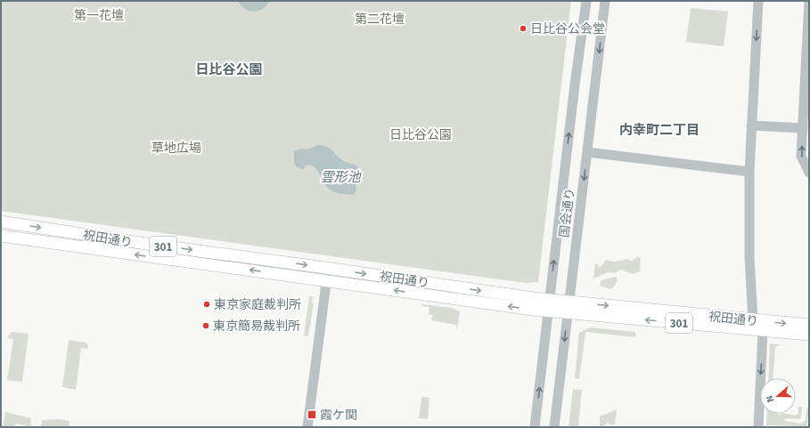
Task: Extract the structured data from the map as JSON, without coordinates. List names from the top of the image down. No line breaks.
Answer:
{"streets":{"main road":["祝田通り","301"],"street":["国会通り"]},"crossings":[["国会通り","祝田通り"]],"districts":["日比谷公園","内幸町二丁目"],"water":["雲形池"],"parks":["第一花壇","第二花壇","日比谷公園","草地広場"],"places":{"other":["日比谷公会堂","東京家庭裁判所","東京簡易裁判所"],"transit":["霞ケ関"]},"north":"left"}
